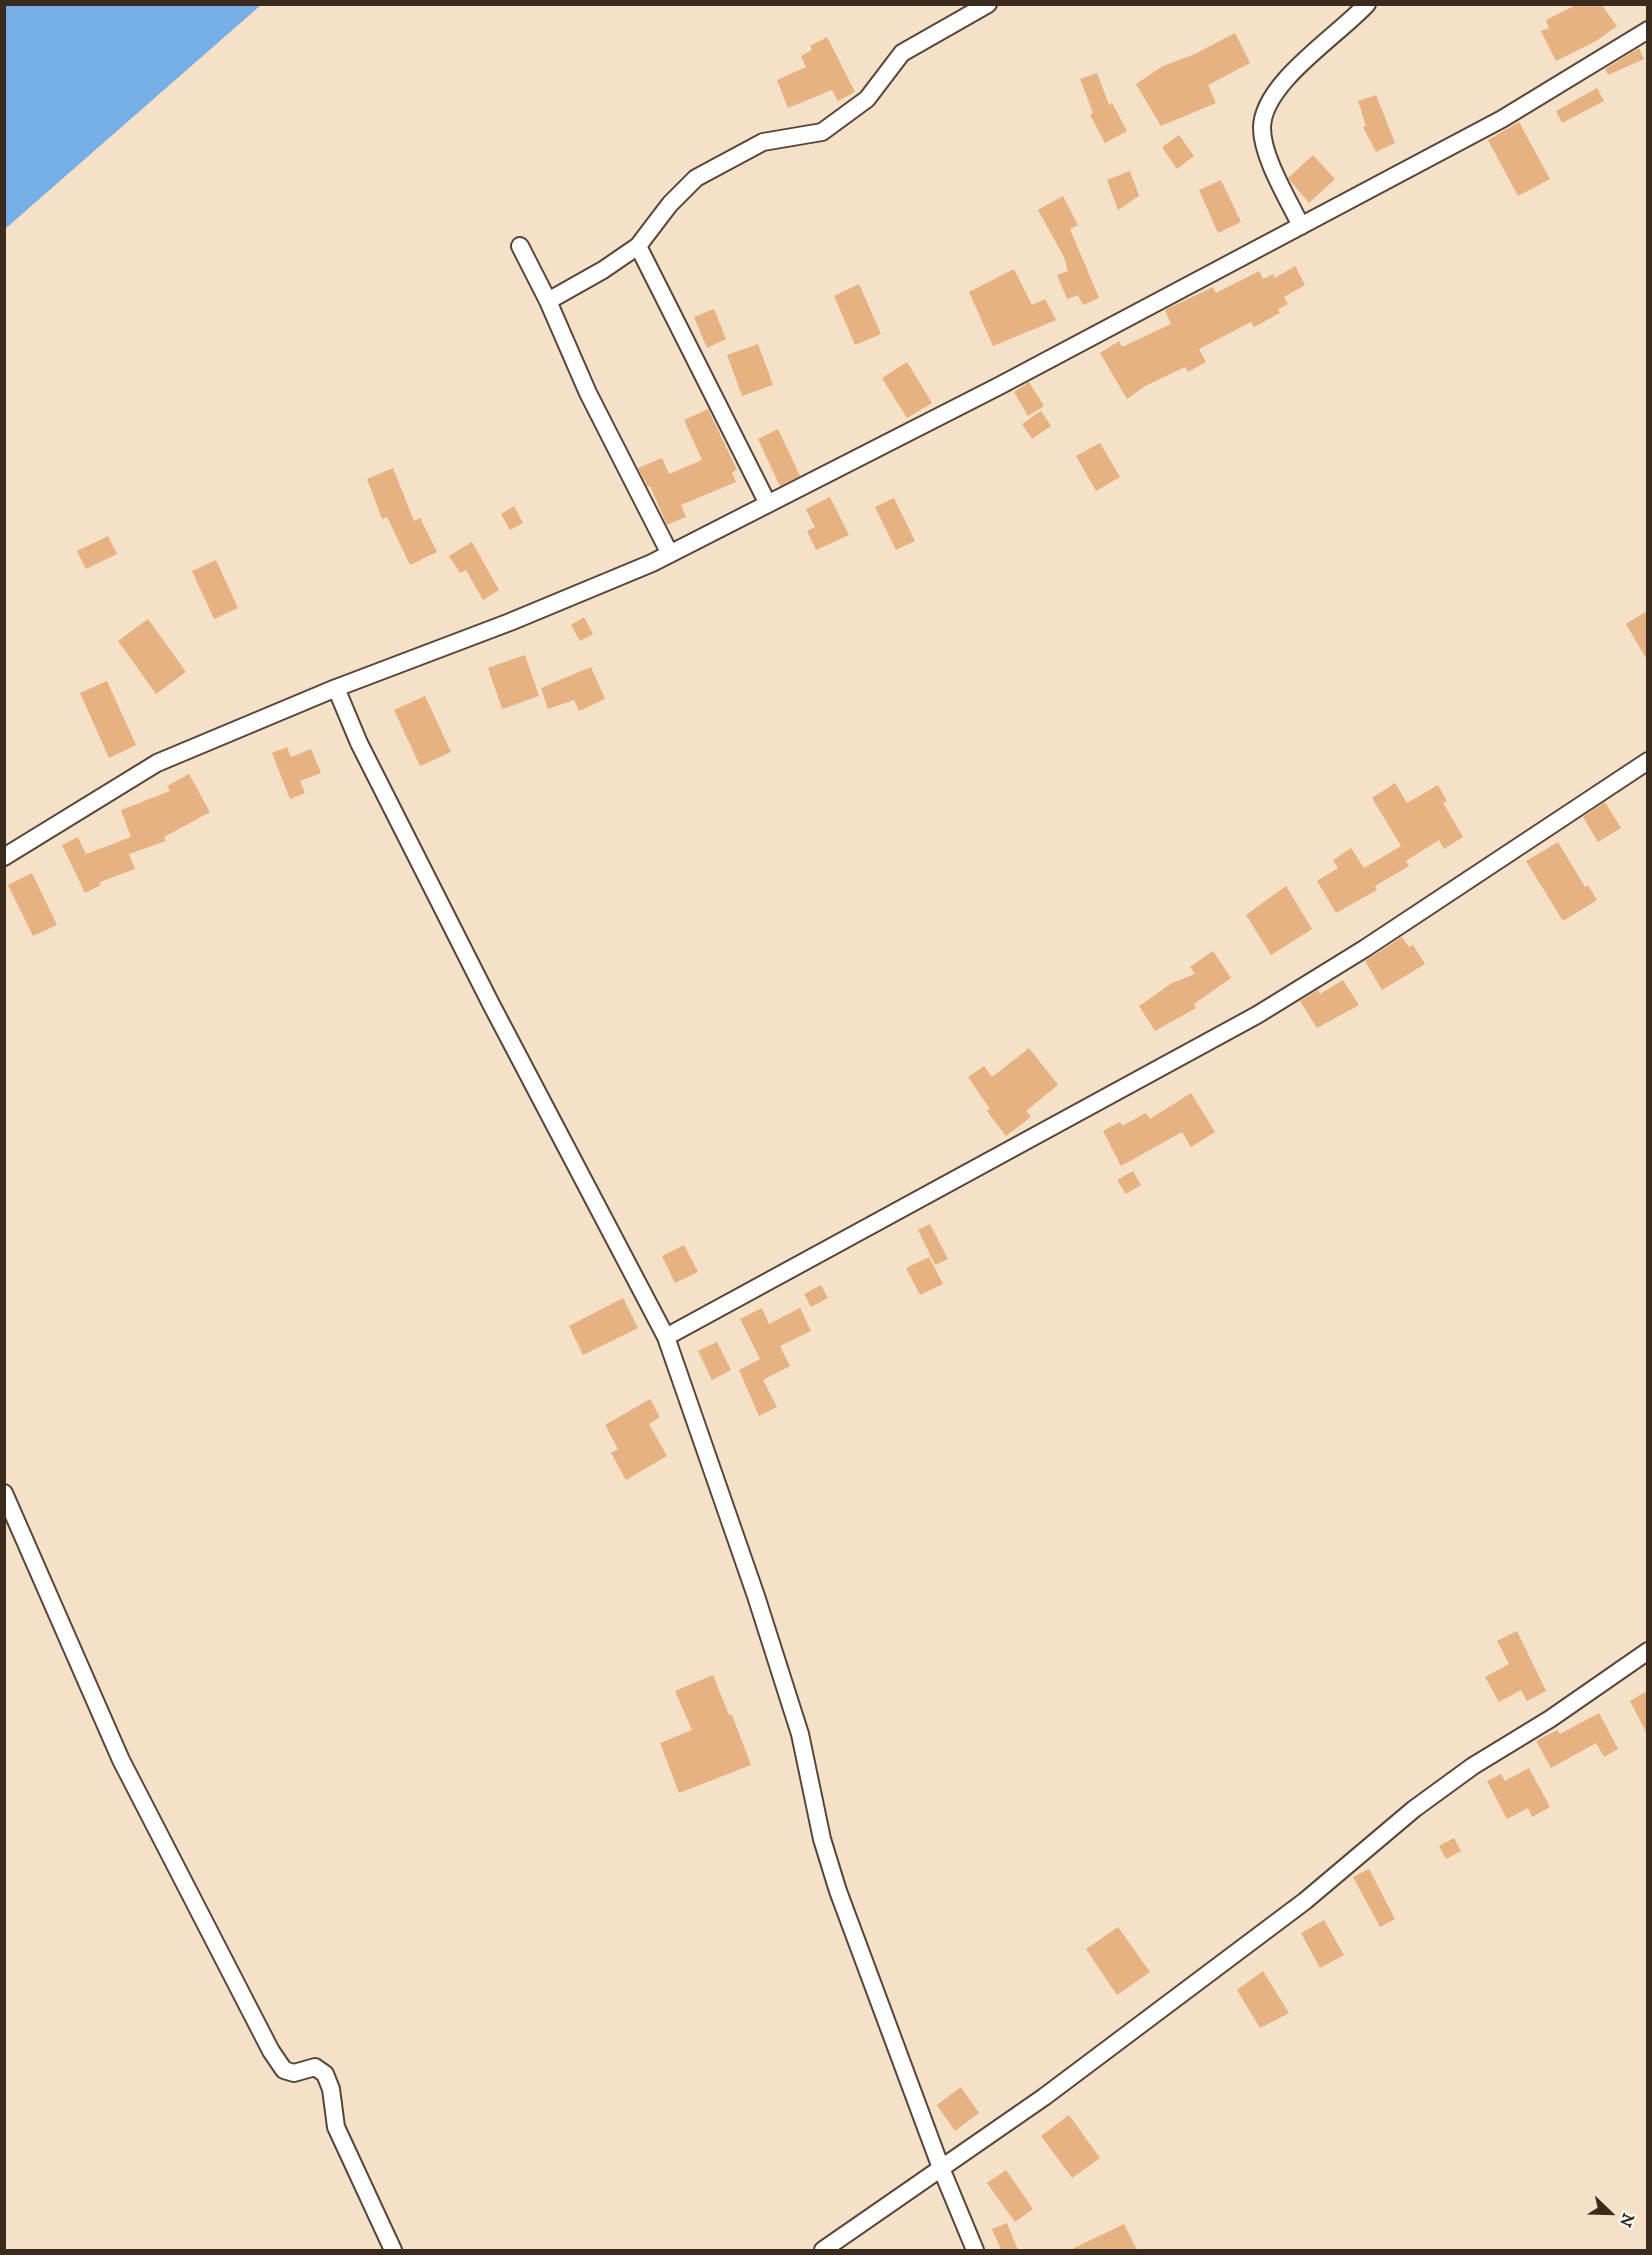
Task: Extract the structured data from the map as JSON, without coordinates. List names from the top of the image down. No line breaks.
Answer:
{"north":"bottom right"}
